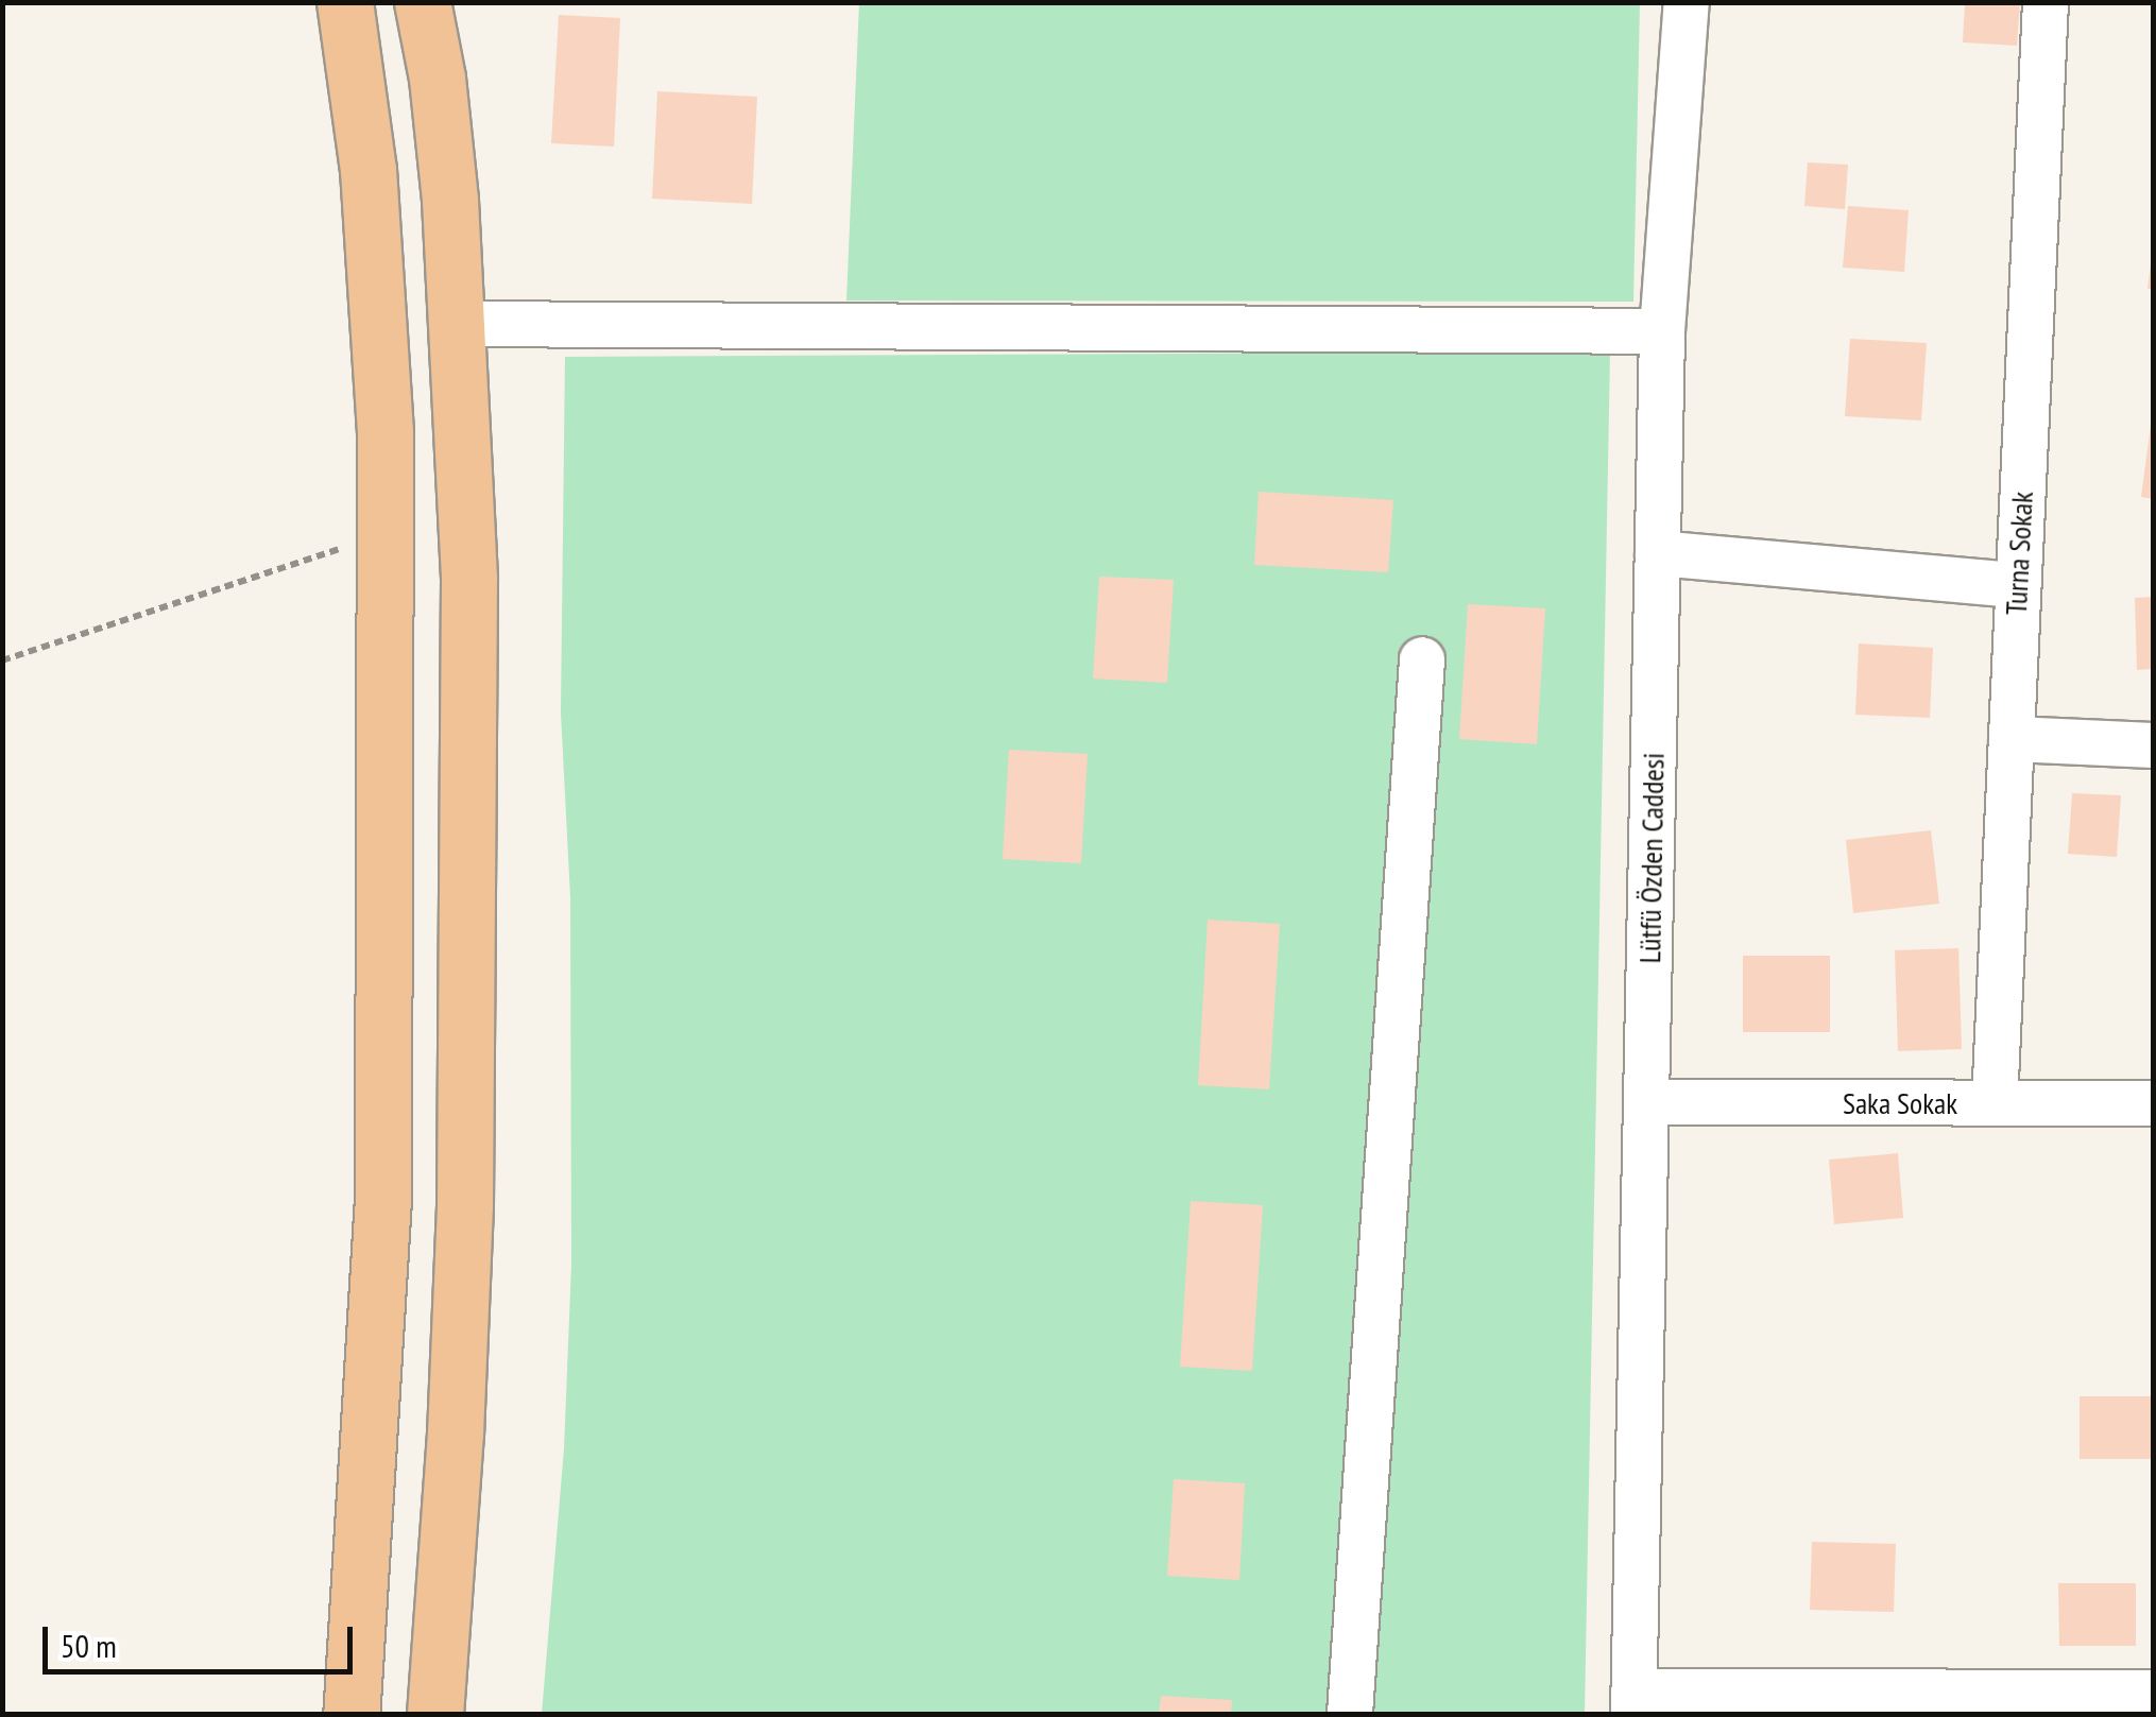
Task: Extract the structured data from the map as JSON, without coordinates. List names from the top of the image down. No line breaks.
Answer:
{"streets":{"street":["Turna Sokak","Lütfü Özden Caddesi","Saka Sokak"]},"crossings":[["Turna Sokak","Saka Sokak"],["Lütfü Özden Caddesi","Saka Sokak"]],"scale_bar":"50 m"}
